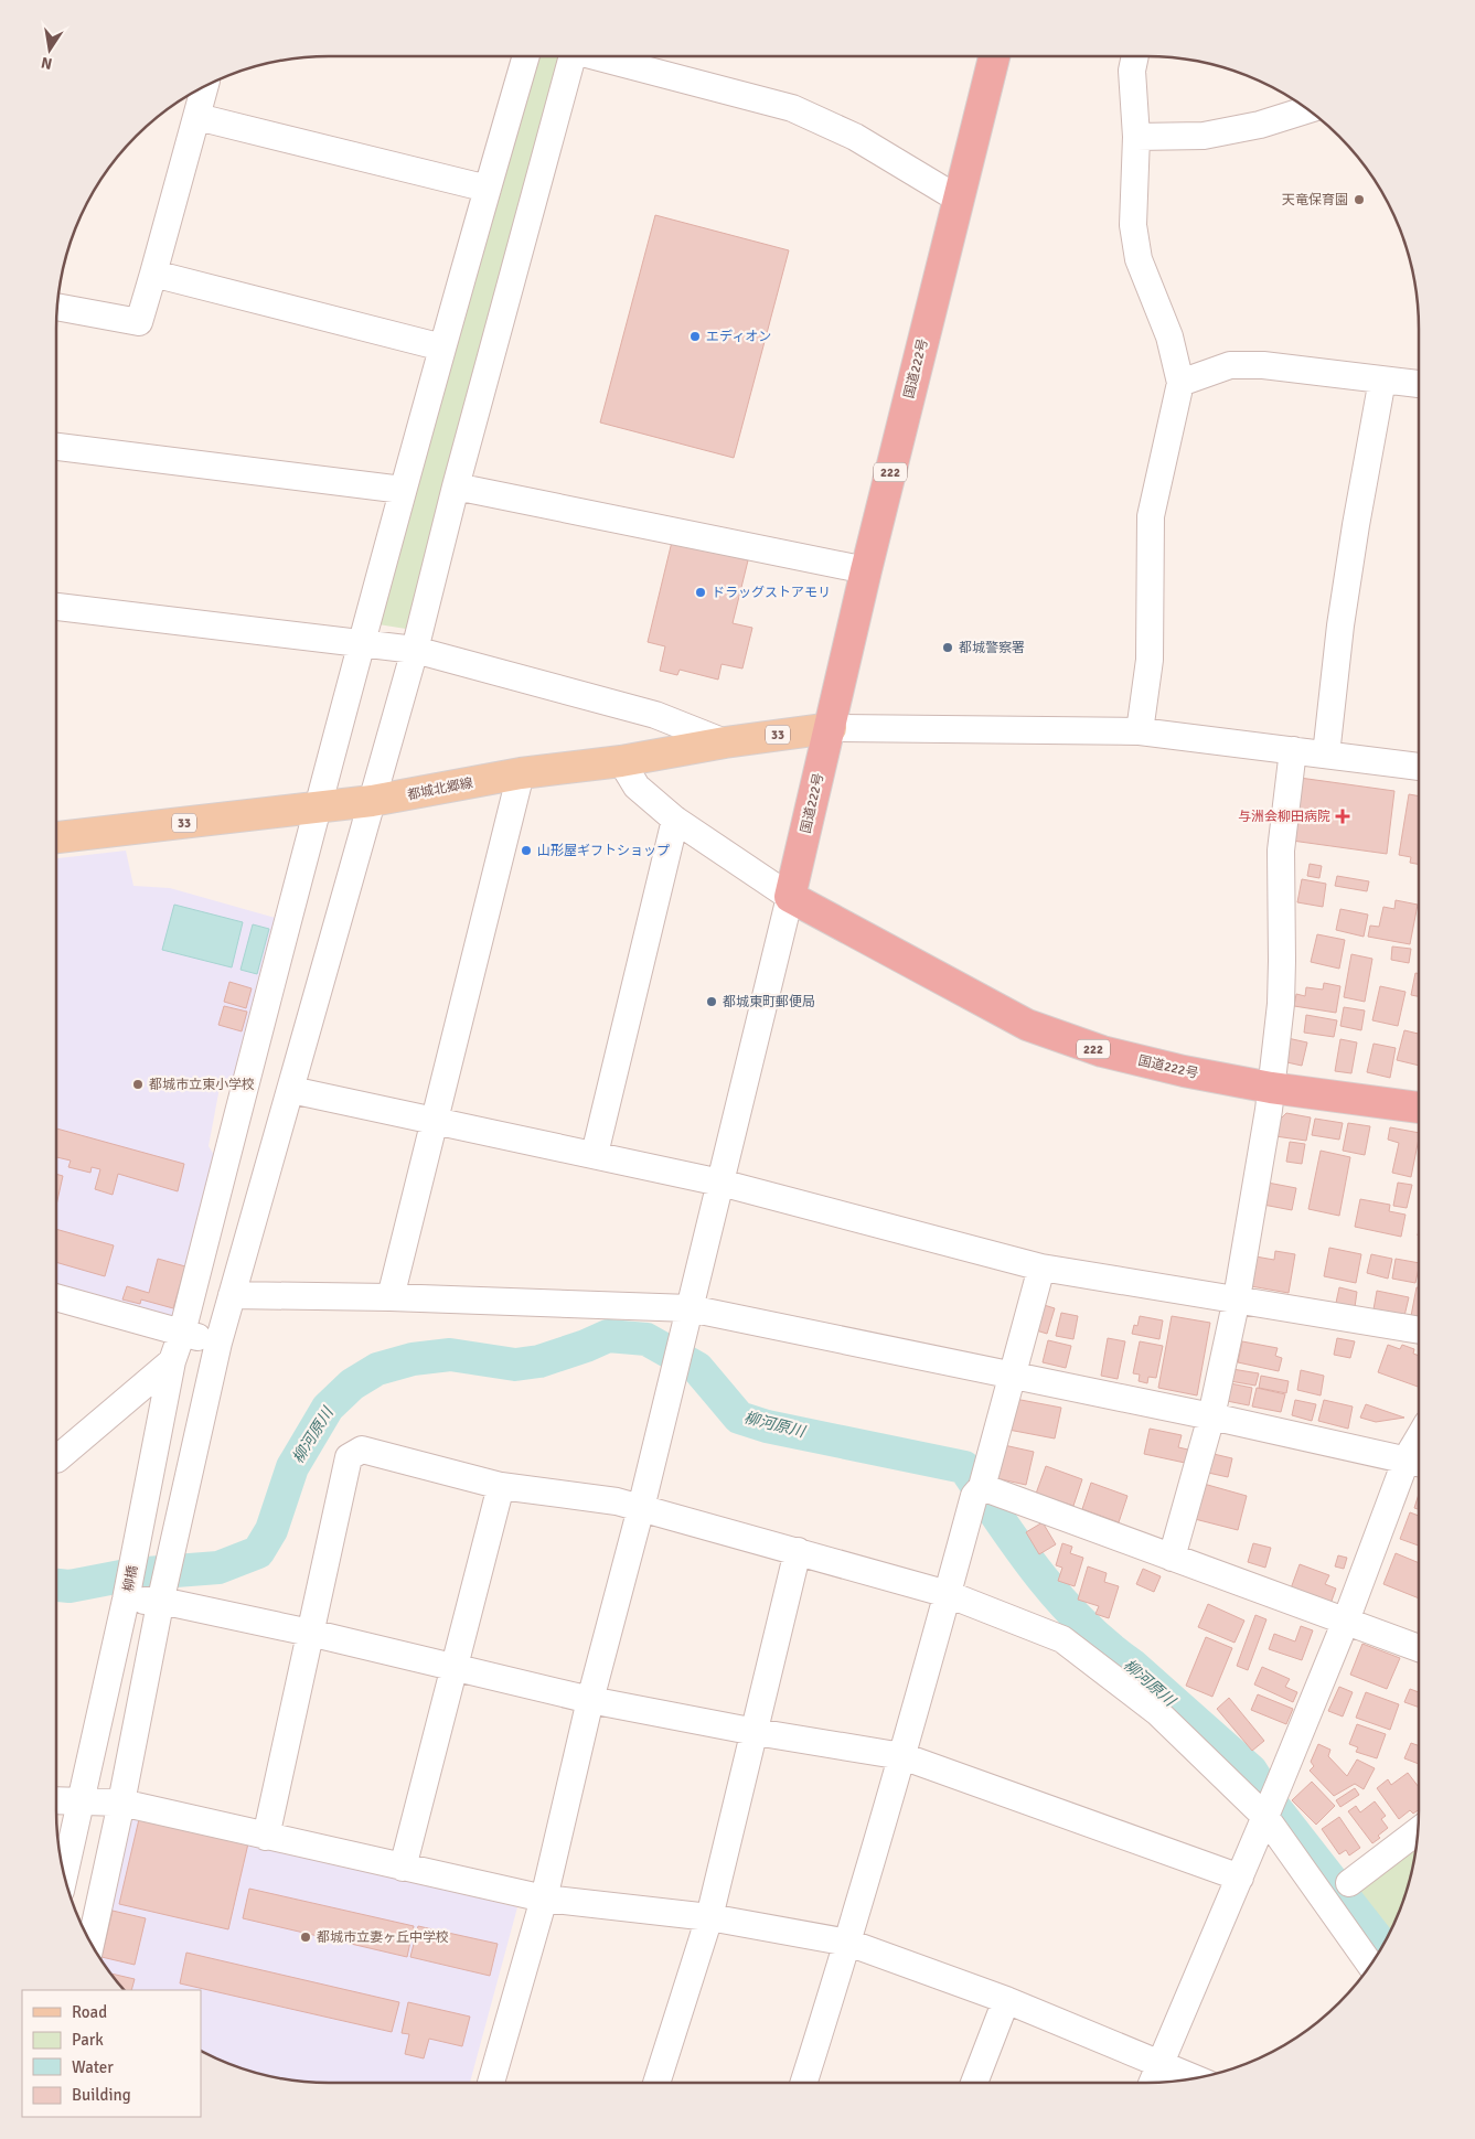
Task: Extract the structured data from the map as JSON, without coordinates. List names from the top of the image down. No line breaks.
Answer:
{"streets":{"highway":["国道222号","222"],"main road":["33","都城北郷線"],"street":["柳橋"]},"crossings":[["国道222号","都城北郷線"],["都城北郷線","柳橋"]],"water":["柳河原川"],"places":{"other":["天竜保育園","エディオン","ドラッグストアモリ","都城警察署","山形屋ギフトショップ","都城東町郵便局","都城市立東小学校","都城市立妻ヶ丘中学校"],"health":["与洲会柳田病院"]},"legend":["Road","Park","Water","Building"],"north":"bottom"}
